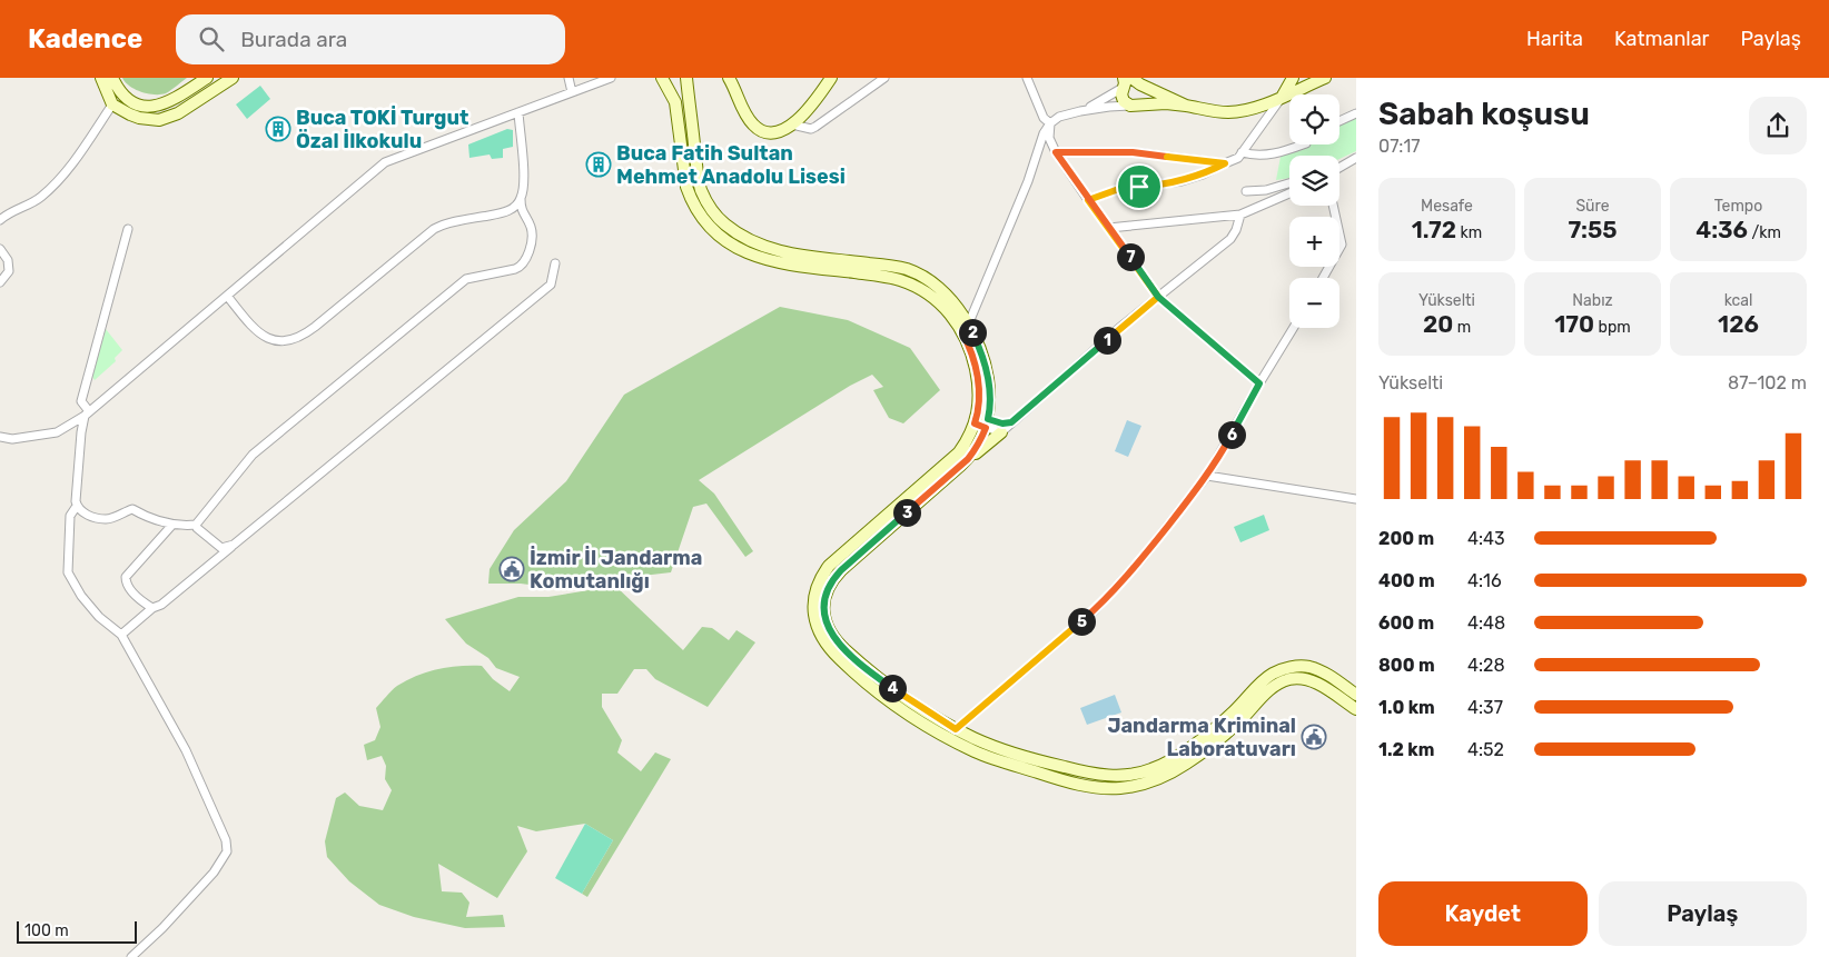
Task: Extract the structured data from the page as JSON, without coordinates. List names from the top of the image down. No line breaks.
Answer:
{"places":{"building":["Buca TOKİ Turgut Özal İlkokulu","Buca Fatih Sultan Mehmet Anadolu Lisesi"],"public building":["İzmir İl Jandarma Komutanlığı","Jandarma Kriminal Laboratuvarı"]},"scale_bar":"100 m","page":{"header":"Kadence","search":"Burada ara","nav":["Harita","Katmanlar","Paylaş"],"heading":["Sabah koşusu","07:17"],"map_buttons":["+","−"],"stats":[["Mesafe","1.72 km"],["Süre","7:55"],["Tempo","4:36 /km"],["Yükselti","20 m"],["Nabız","170 bpm"],["kcal","126"]],"pins":["7","2","1","6","3","5","4"],"chart":["Yükselti","87–102 m"],"list":[{"name":"200 m","note":"4:43"},{"name":"400 m","note":"4:16"},{"name":"600 m","note":"4:48"},{"name":"800 m","note":"4:28"},{"name":"1.0 km","note":"4:37"},{"name":"1.2 km","note":"4:52"}],"buttons":["Kaydet","Paylaş"],"scale":"100 m"}}
